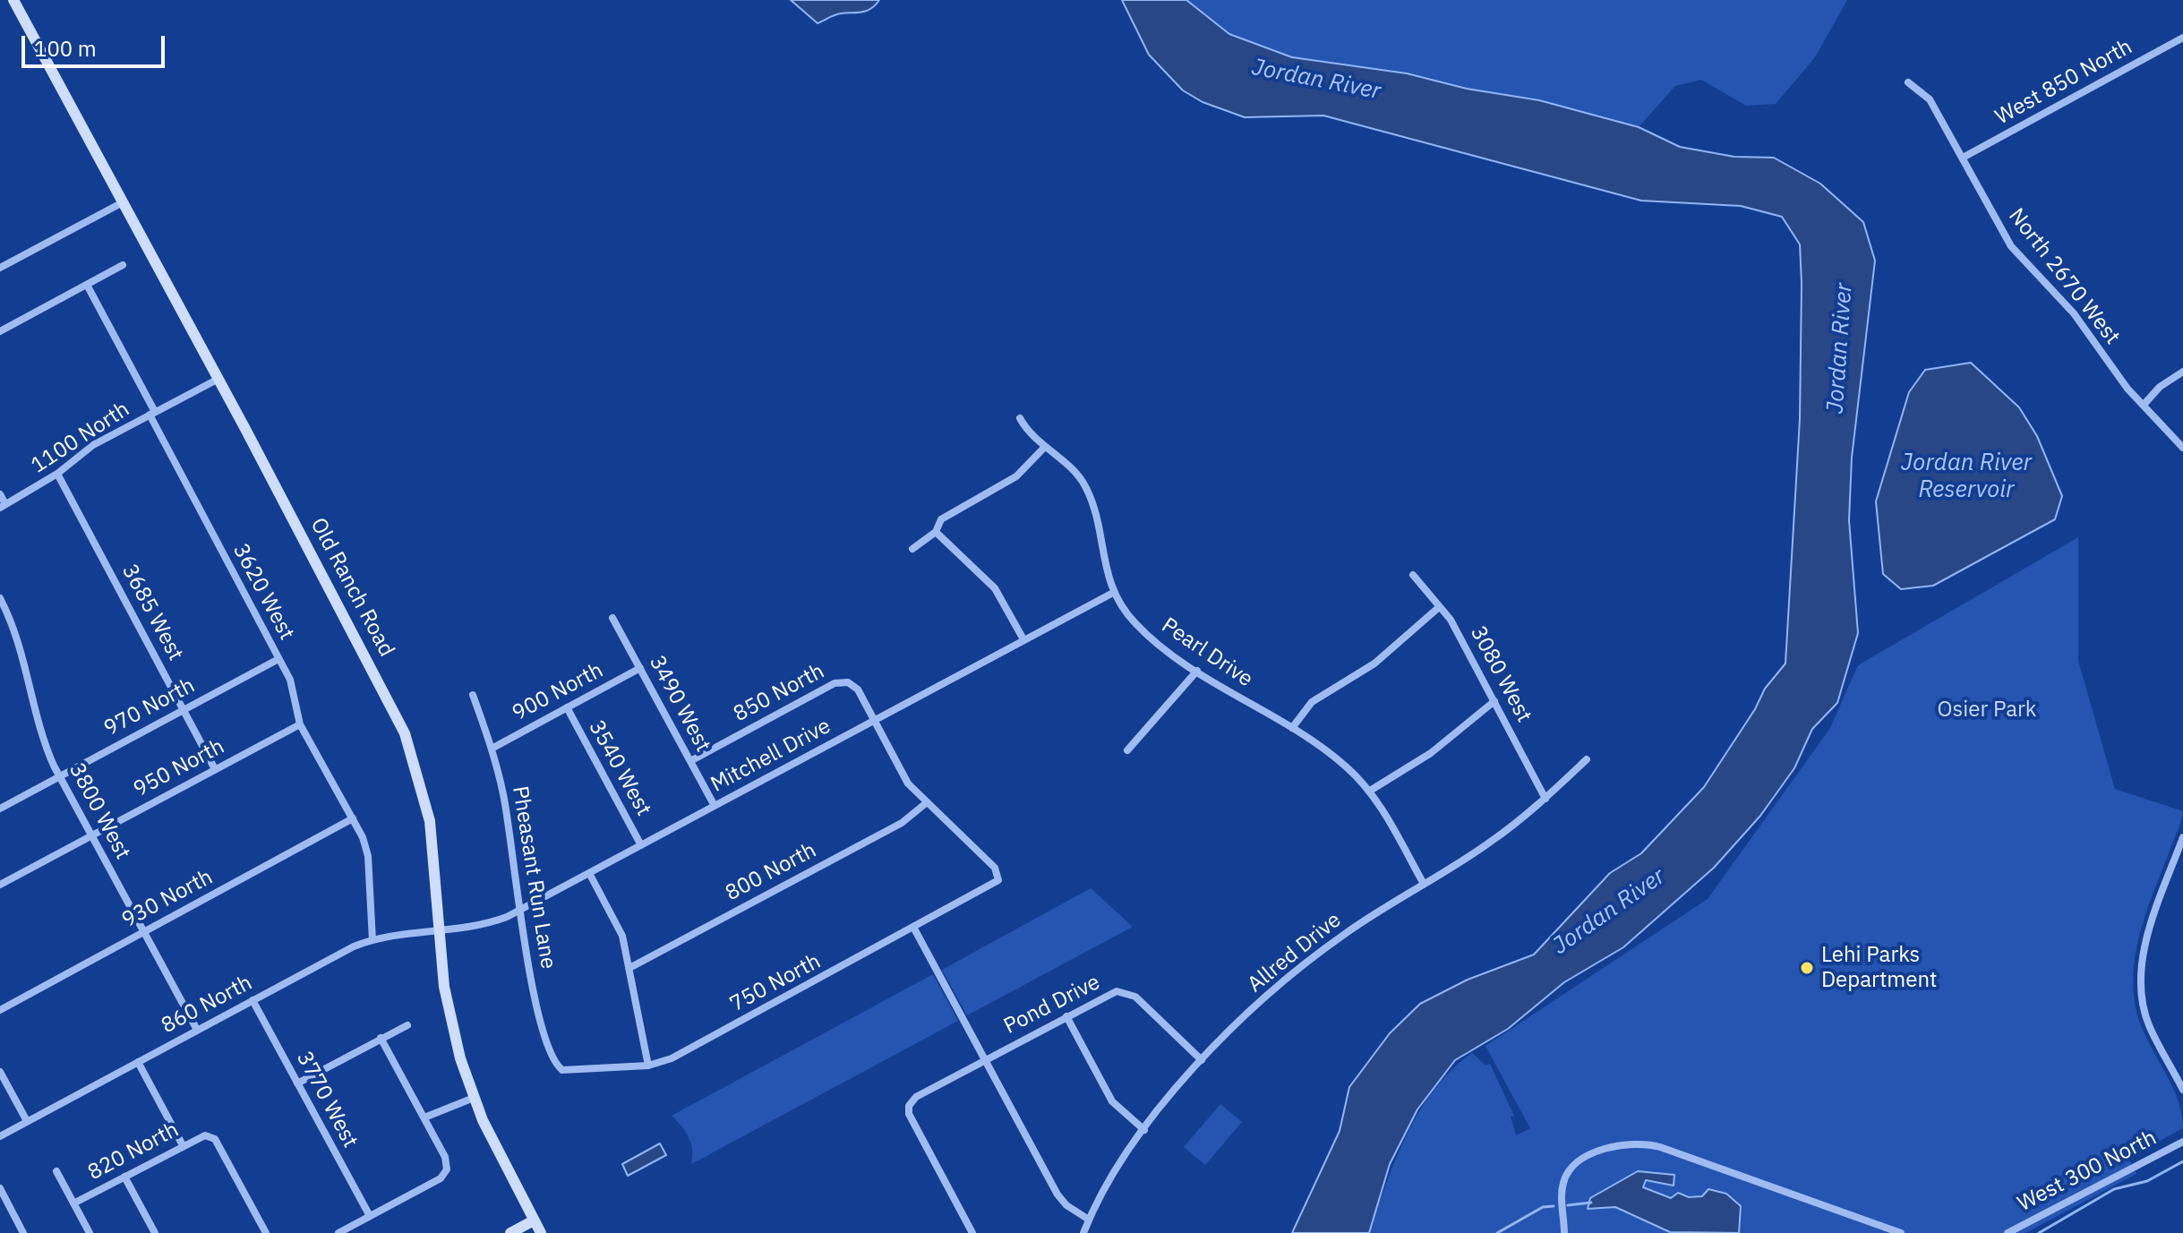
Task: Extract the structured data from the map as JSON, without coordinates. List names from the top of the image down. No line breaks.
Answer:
{"streets":{"street":["West 850 North","North 2670 West","1100 North","Old Ranch Road","3620 West","3685 West","Pearl Drive","3080 West","900 North","850 North","3490 West","970 North","Mitchell Drive","950 North","3540 West","3800 West","800 North","Pheasant Run Lane","930 North","Allred Drive","750 North","860 North","Pond Drive","3770 West","820 North","West 300 North"]},"crossings":[["West 850 North","North 2670 West"],["1100 North","Old Ranch Road"],["1100 North","3620 West"],["1100 North","3685 West"],["Old Ranch Road","Mitchell Drive"],["Old Ranch Road","860 North"],["3620 West","970 North"],["3620 West","950 North"],["3620 West","930 North"],["3620 West","860 North"],["3685 West","970 North"],["3685 West","950 North"],["Pearl Drive","Mitchell Drive"],["Pearl Drive","Allred Drive"],["3080 West","Allred Drive"],["900 North","3490 West"],["900 North","3540 West"],["900 North","Pheasant Run Lane"],["850 North","3490 West"],["850 North","Mitchell Drive"],["3490 West","Mitchell Drive"],["970 North","3800 West"],["Mitchell Drive","3540 West"],["Mitchell Drive","Pheasant Run Lane"],["Mitchell Drive","860 North"],["950 North","3800 West"],["3800 West","930 North"],["3800 West","860 North"],["800 North","750 North"],["Pheasant Run Lane","750 North"],["Allred Drive","Pond Drive"],["860 North","3770 West"]],"water":["Jordan River","Jordan River Reservoir"],"parks":["Osier Park"],"places":["Lehi Parks Department"],"scale_bar":"100 m"}
